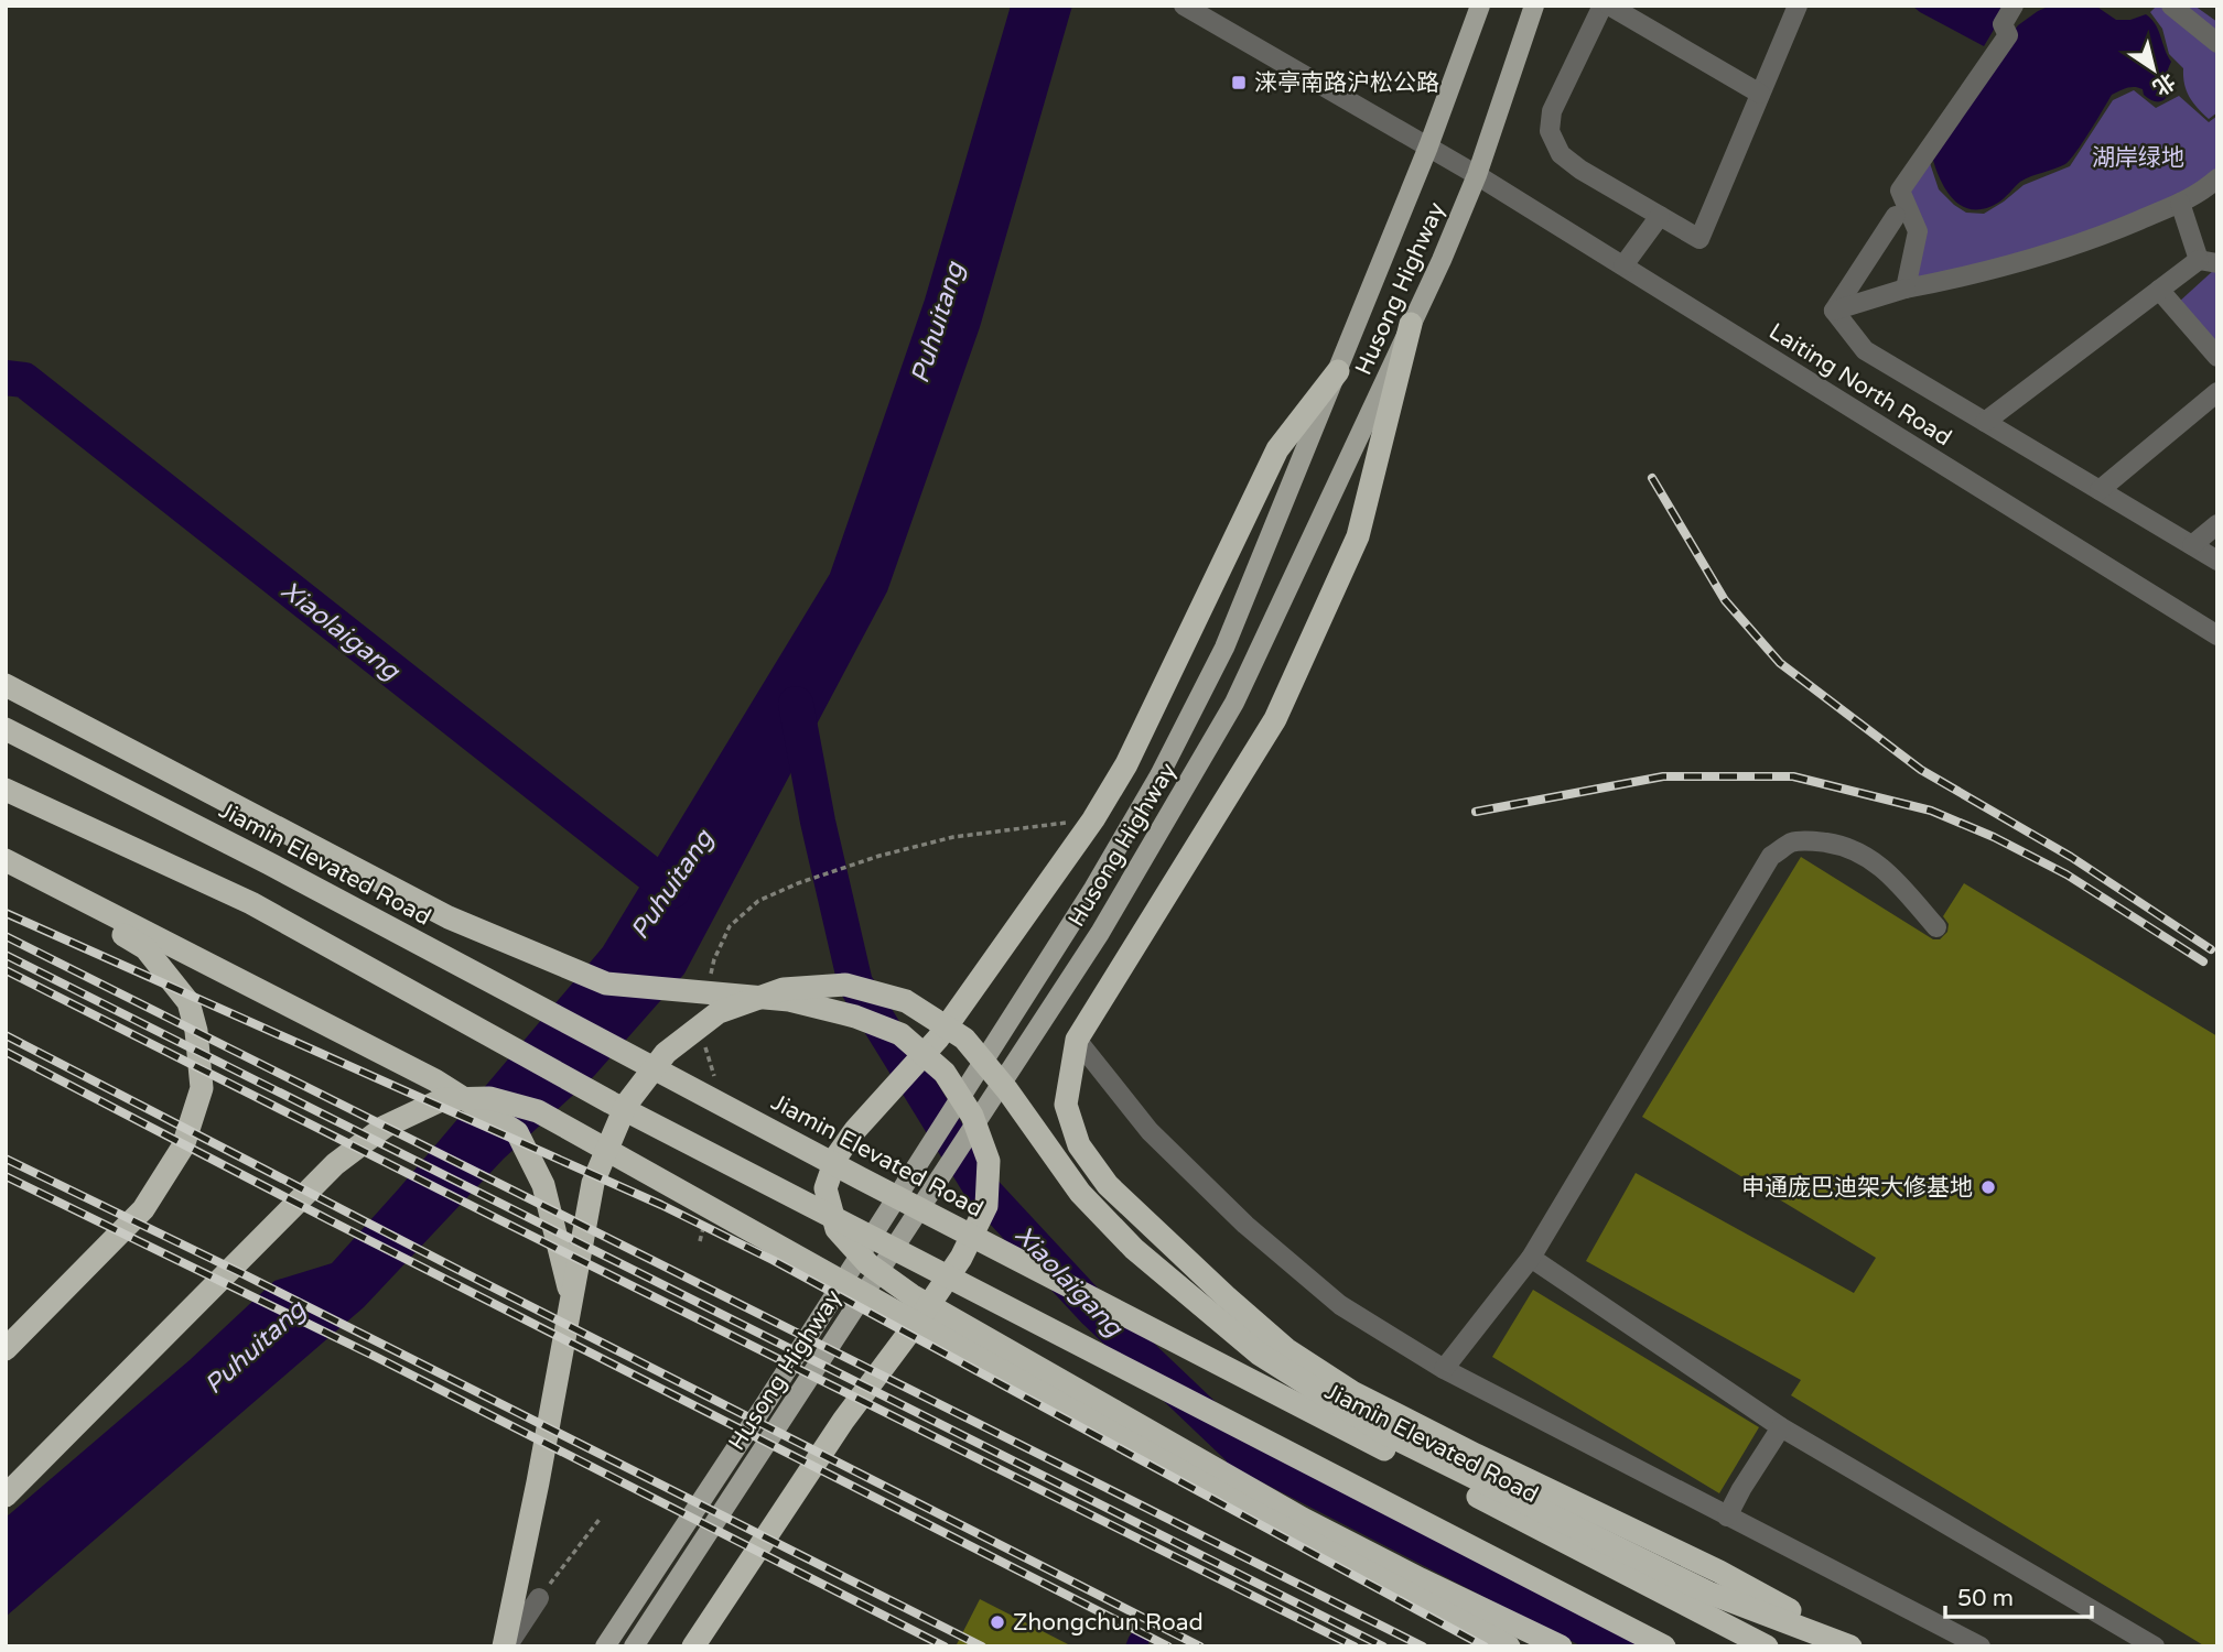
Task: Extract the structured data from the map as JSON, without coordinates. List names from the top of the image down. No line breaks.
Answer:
{"streets":{"highway":["Jiamin Elevated Road"],"main road":["Husong Highway"],"street":["Laiting North Road"]},"crossings":[["Husong Highway","Laiting North Road"]],"water":["Puhuitang","Xiaolaigang"],"parks":["湖岸绿地"],"places":{"transit":["涞亭南路沪松公路"],"other":["申通庞巴迪架大修基地","Zhongchun Road"]},"scale_bar":"50 m","north":"bottom right"}
